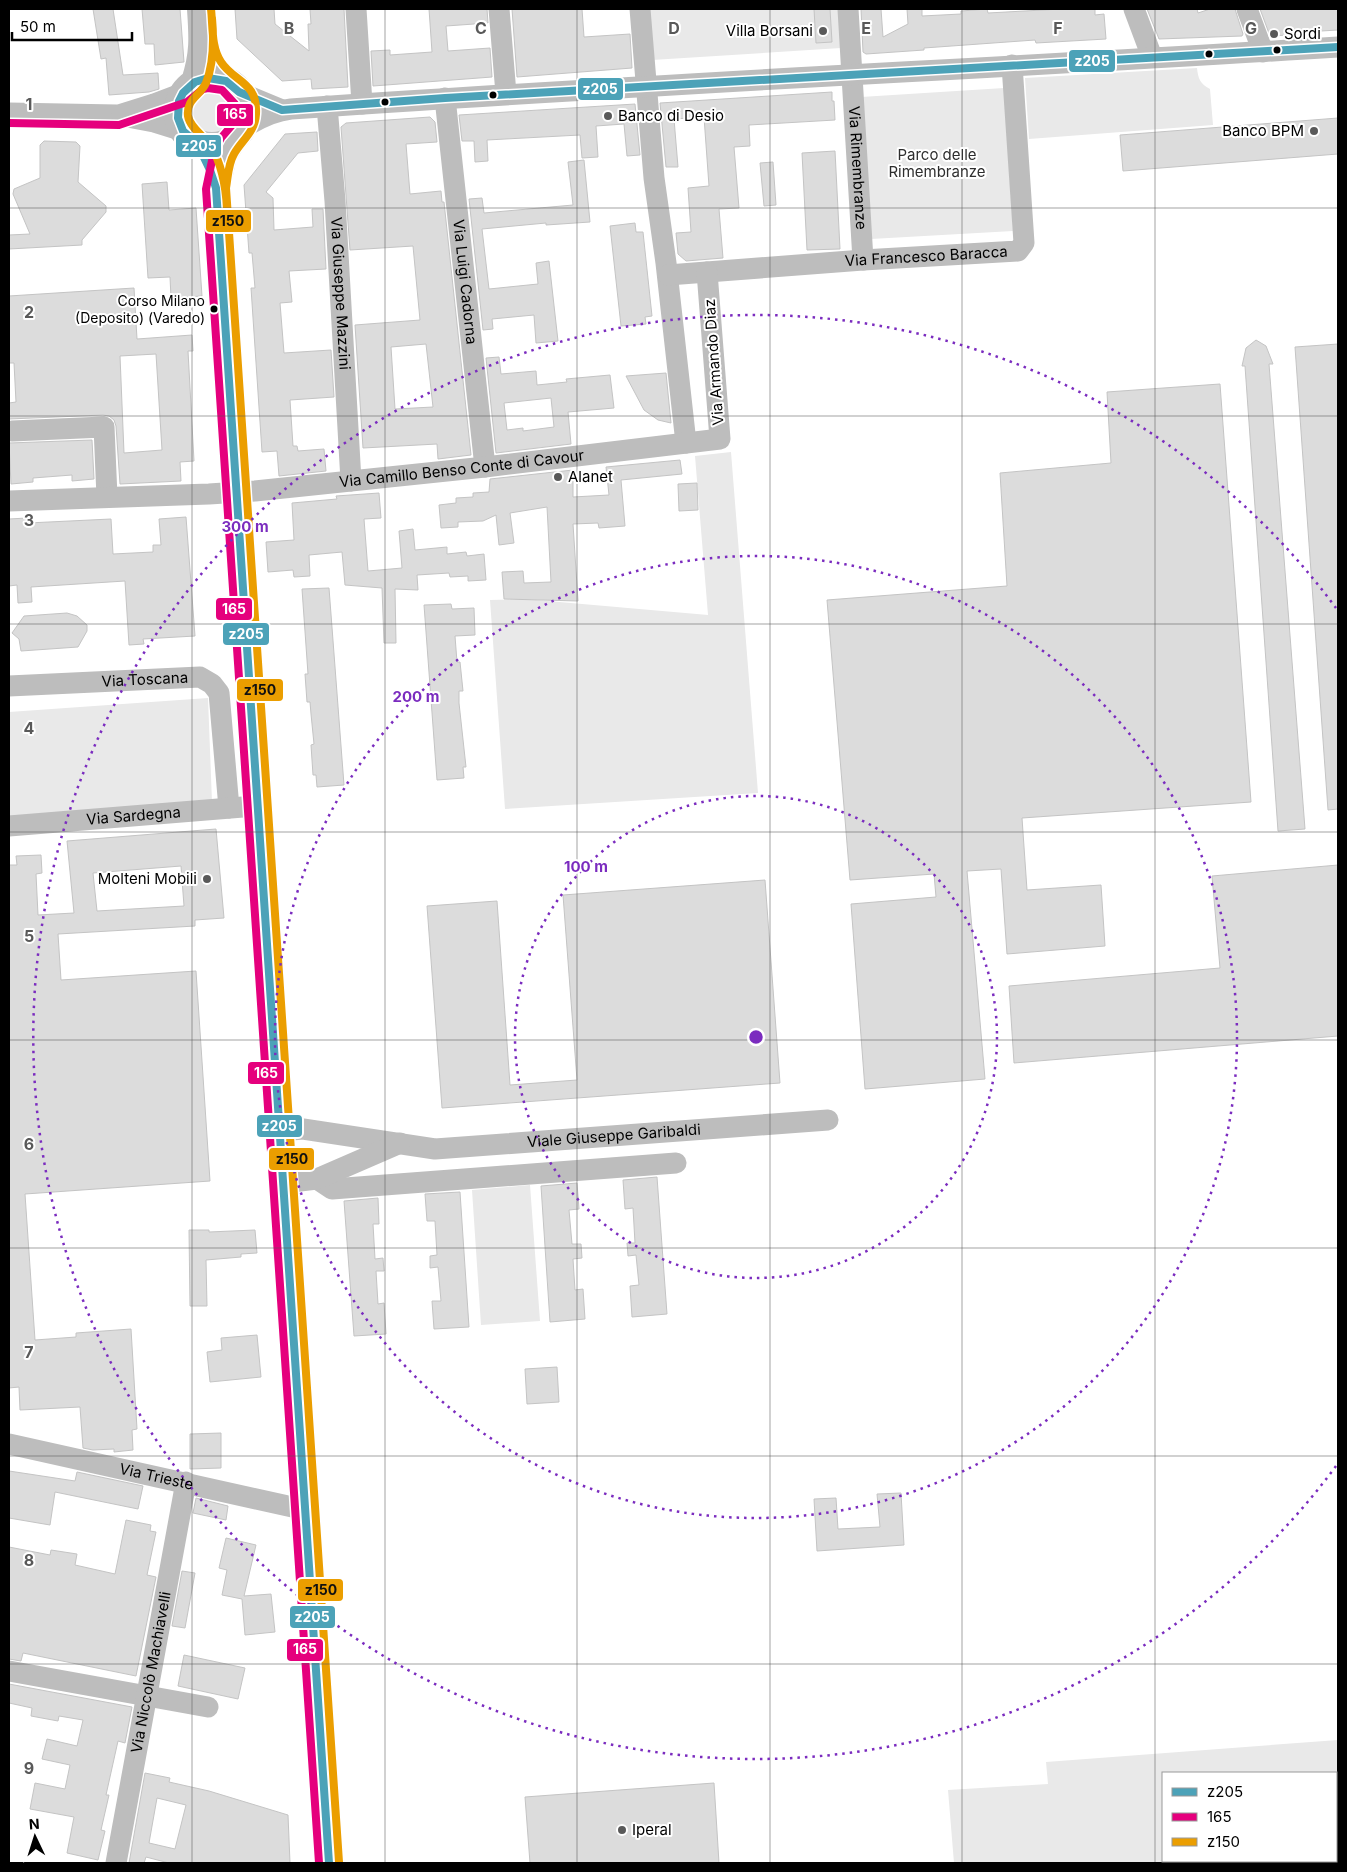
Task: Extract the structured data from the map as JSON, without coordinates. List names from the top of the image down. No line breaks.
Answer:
{"streets":{"street":["Via Rimembranze","Via Francesco Baracca","Via Luigi Cadorna","Via Giuseppe Mazzini","Via Armando Diaz","Via Camillo Benso Conte di Cavour","Via Toscana","Via Sardegna","Viale Giuseppe Garibaldi","Via Trieste","Via Niccolò Machiavelli"]},"crossings":[["Via Rimembranze","Via Francesco Baracca"],["Via Francesco Baracca","Via Armando Diaz"],["Via Luigi Cadorna","Via Camillo Benso Conte di Cavour"],["Via Giuseppe Mazzini","Via Camillo Benso Conte di Cavour"],["Via Armando Diaz","Via Camillo Benso Conte di Cavour"],["Via Toscana","Via Sardegna"],["Via Trieste","Via Niccolò Machiavelli"]],"parks":["Parco delle Rimembranze"],"places":["Villa Borsani","Sordi","Banco di Desio","Banco BPM","Corso Milano (Deposito) (Varedo)","Alanet","Molteni Mobili","Iperal"],"lines":["transit line z150","transit line z205","transit line 165"],"legend":["z205","165","z150"],"scale_bar":"50 m","north":"top","grid":{"columns":["B","C","D","E","F","G"],"rows":["1","2","3","4","5","6","7","8","9"]},"rings":["300 m","200 m","100 m"]}
